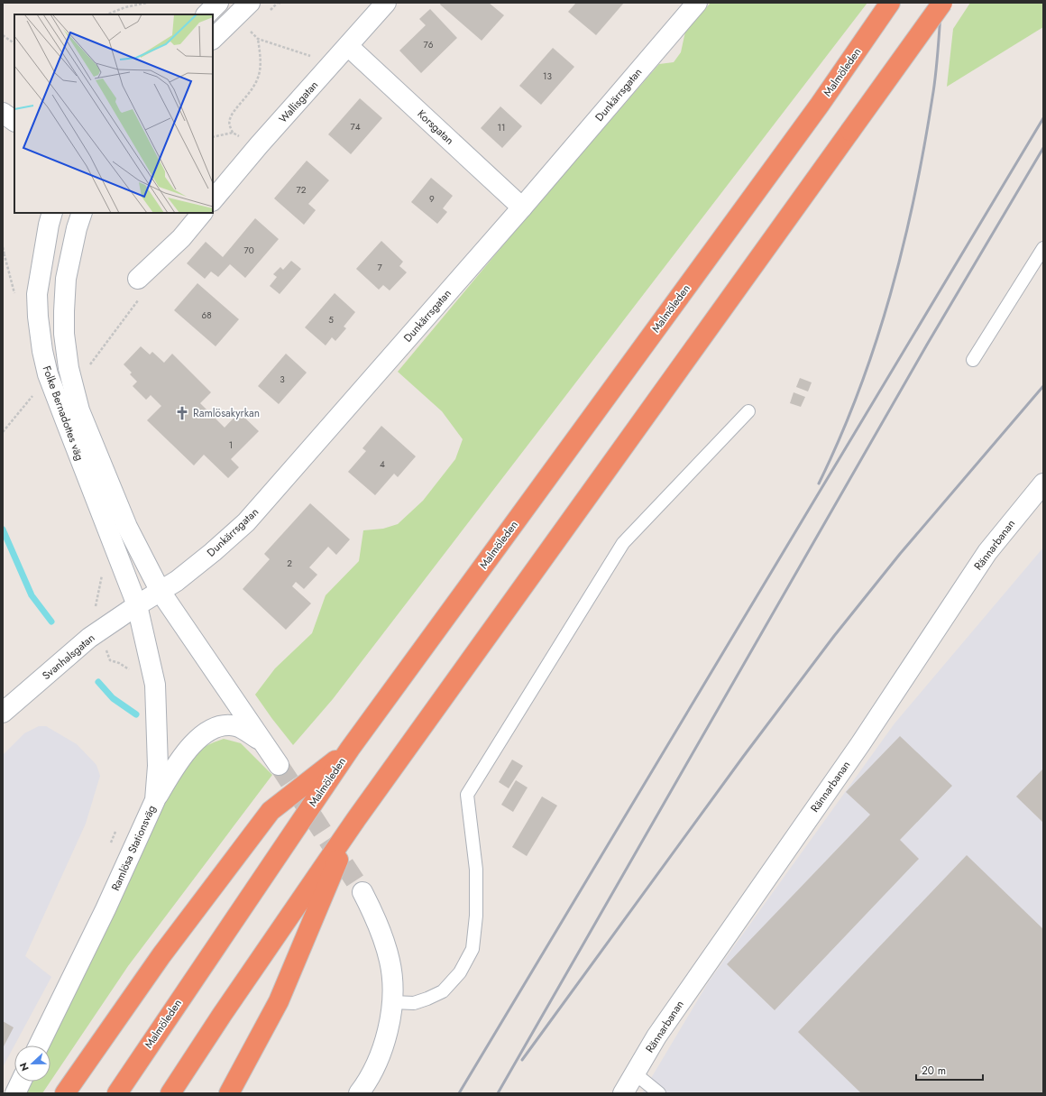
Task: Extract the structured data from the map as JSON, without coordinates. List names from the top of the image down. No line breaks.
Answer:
{"streets":{"highway":["Malmöleden"],"street":["Dunkärrsgatan","Wallisgatan","Korsgatan","Folke Bernadottes väg","Rännarbanan","Svanhalsgatan","Ramlösa Stationsväg"]},"crossings":[["Dunkärrsgatan","Korsgatan"],["Dunkärrsgatan","Folke Bernadottes väg"],["Dunkärrsgatan","Svanhalsgatan"],["Dunkärrsgatan","Ramlösa Stationsväg"],["Wallisgatan","Korsgatan"],["Folke Bernadottes väg","Svanhalsgatan"],["Folke Bernadottes väg","Ramlösa Stationsväg"],["Svanhalsgatan","Ramlösa Stationsväg"]],"places":{"church":["Ramlösakyrkan"]},"house_numbers":["76","13","74","11","72","9","70","7","68","5","3","1","4","2"],"scale_bar":"20 m","north":"left"}
